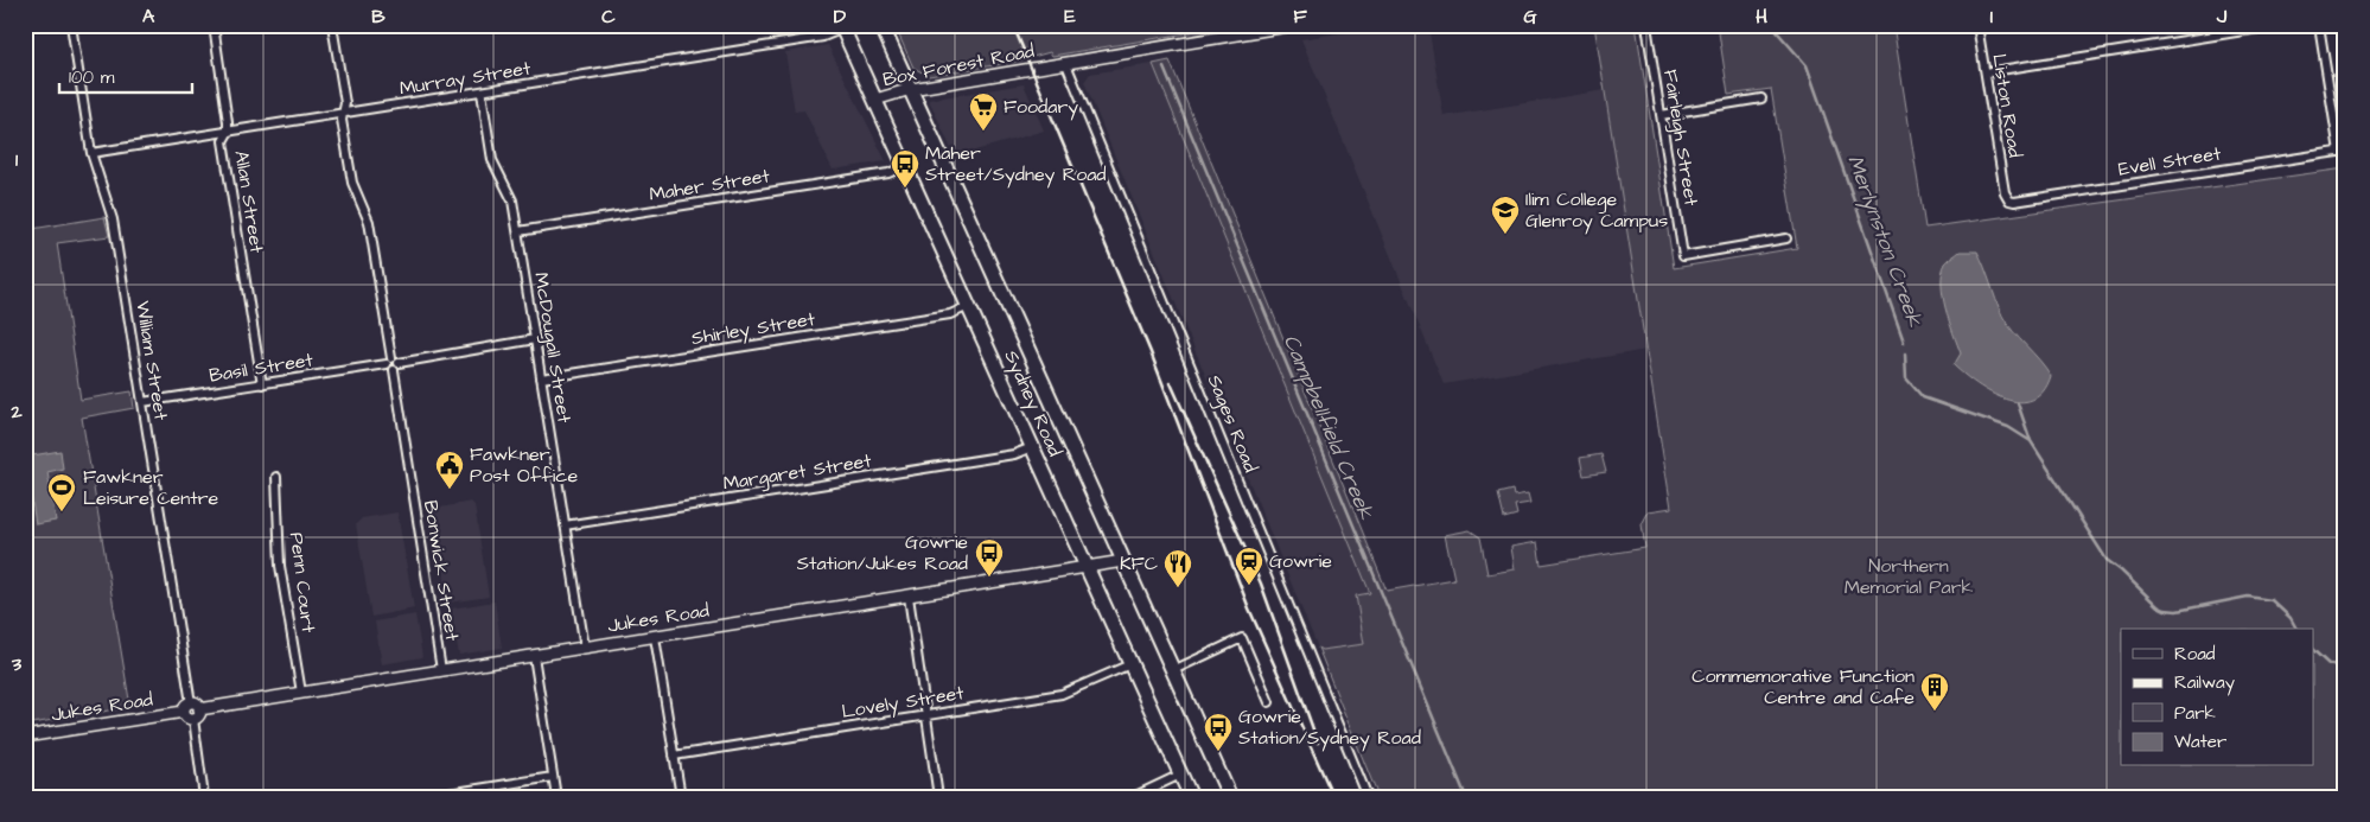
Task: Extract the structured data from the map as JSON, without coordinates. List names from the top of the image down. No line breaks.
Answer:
{"streets":{"highway":["Sydney Road"],"street":["Box Forest Road","Murray Street","Liston Road","Fairleigh Street","Evell Street","Maher Street","Allan Street","Shirley Street","McDougall Street","William Street","Basil Street","Sages Road","Margaret Street","Bonwick Street","Penn Court","Jukes Road","Lovely Street"]},"crossings":[["Box Forest Road","Sydney Road"],["Box Forest Road","Sages Road"],["Murray Street","Allan Street"],["Murray Street","McDougall Street"],["Murray Street","William Street"],["Murray Street","Sydney Road"],["Liston Road","Evell Street"],["Maher Street","McDougall Street"],["Maher Street","Sydney Road"],["Allan Street","Basil Street"],["Shirley Street","McDougall Street"],["Shirley Street","Sydney Road"],["McDougall Street","Basil Street"],["McDougall Street","Margaret Street"],["McDougall Street","Jukes Road"],["William Street","Basil Street"],["William Street","Jukes Road"],["Basil Street","Bonwick Street"],["Sydney Road","Margaret Street"],["Sydney Road","Jukes Road"],["Sydney Road","Lovely Street"],["Bonwick Street","Jukes Road"],["Penn Court","Jukes Road"]],"water":["Merlynston Creek","Campbellfield Creek"],"parks":["Northern Memorial Park"],"places":{"supermarket":["Foodary"],"bus stop":["Maher Street/Sydney Road","Gowrie Station/Jukes Road","Gowrie Station/Sydney Road"],"school or university":["Ilim College Glenroy Campus"],"public building":["Fawkner Post Office"],"sports":["Fawkner Leisure Centre"],"station":["Gowrie"],"restaurant":["KFC"],"building":["Commemorative Function Centre and Cafe"]},"legend":["Road","Railway","Park","Water"],"scale_bar":"100 m","grid":{"columns":["A","B","C","D","E","F","G","H","I","J"],"rows":["1","2","3"]}}
